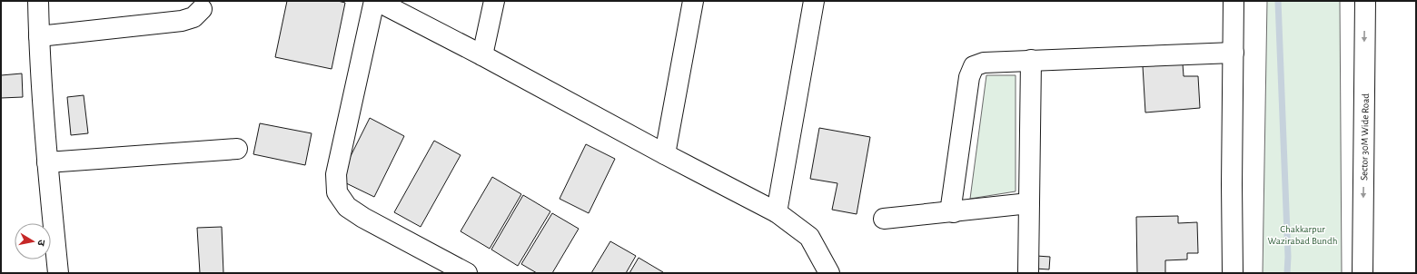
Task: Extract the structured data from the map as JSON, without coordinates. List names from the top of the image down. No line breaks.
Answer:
{"streets":{"street":["Sector 30M Wide Road"]},"parks":["Chakkarpur Wazirabad Bundh"],"north":"right"}
